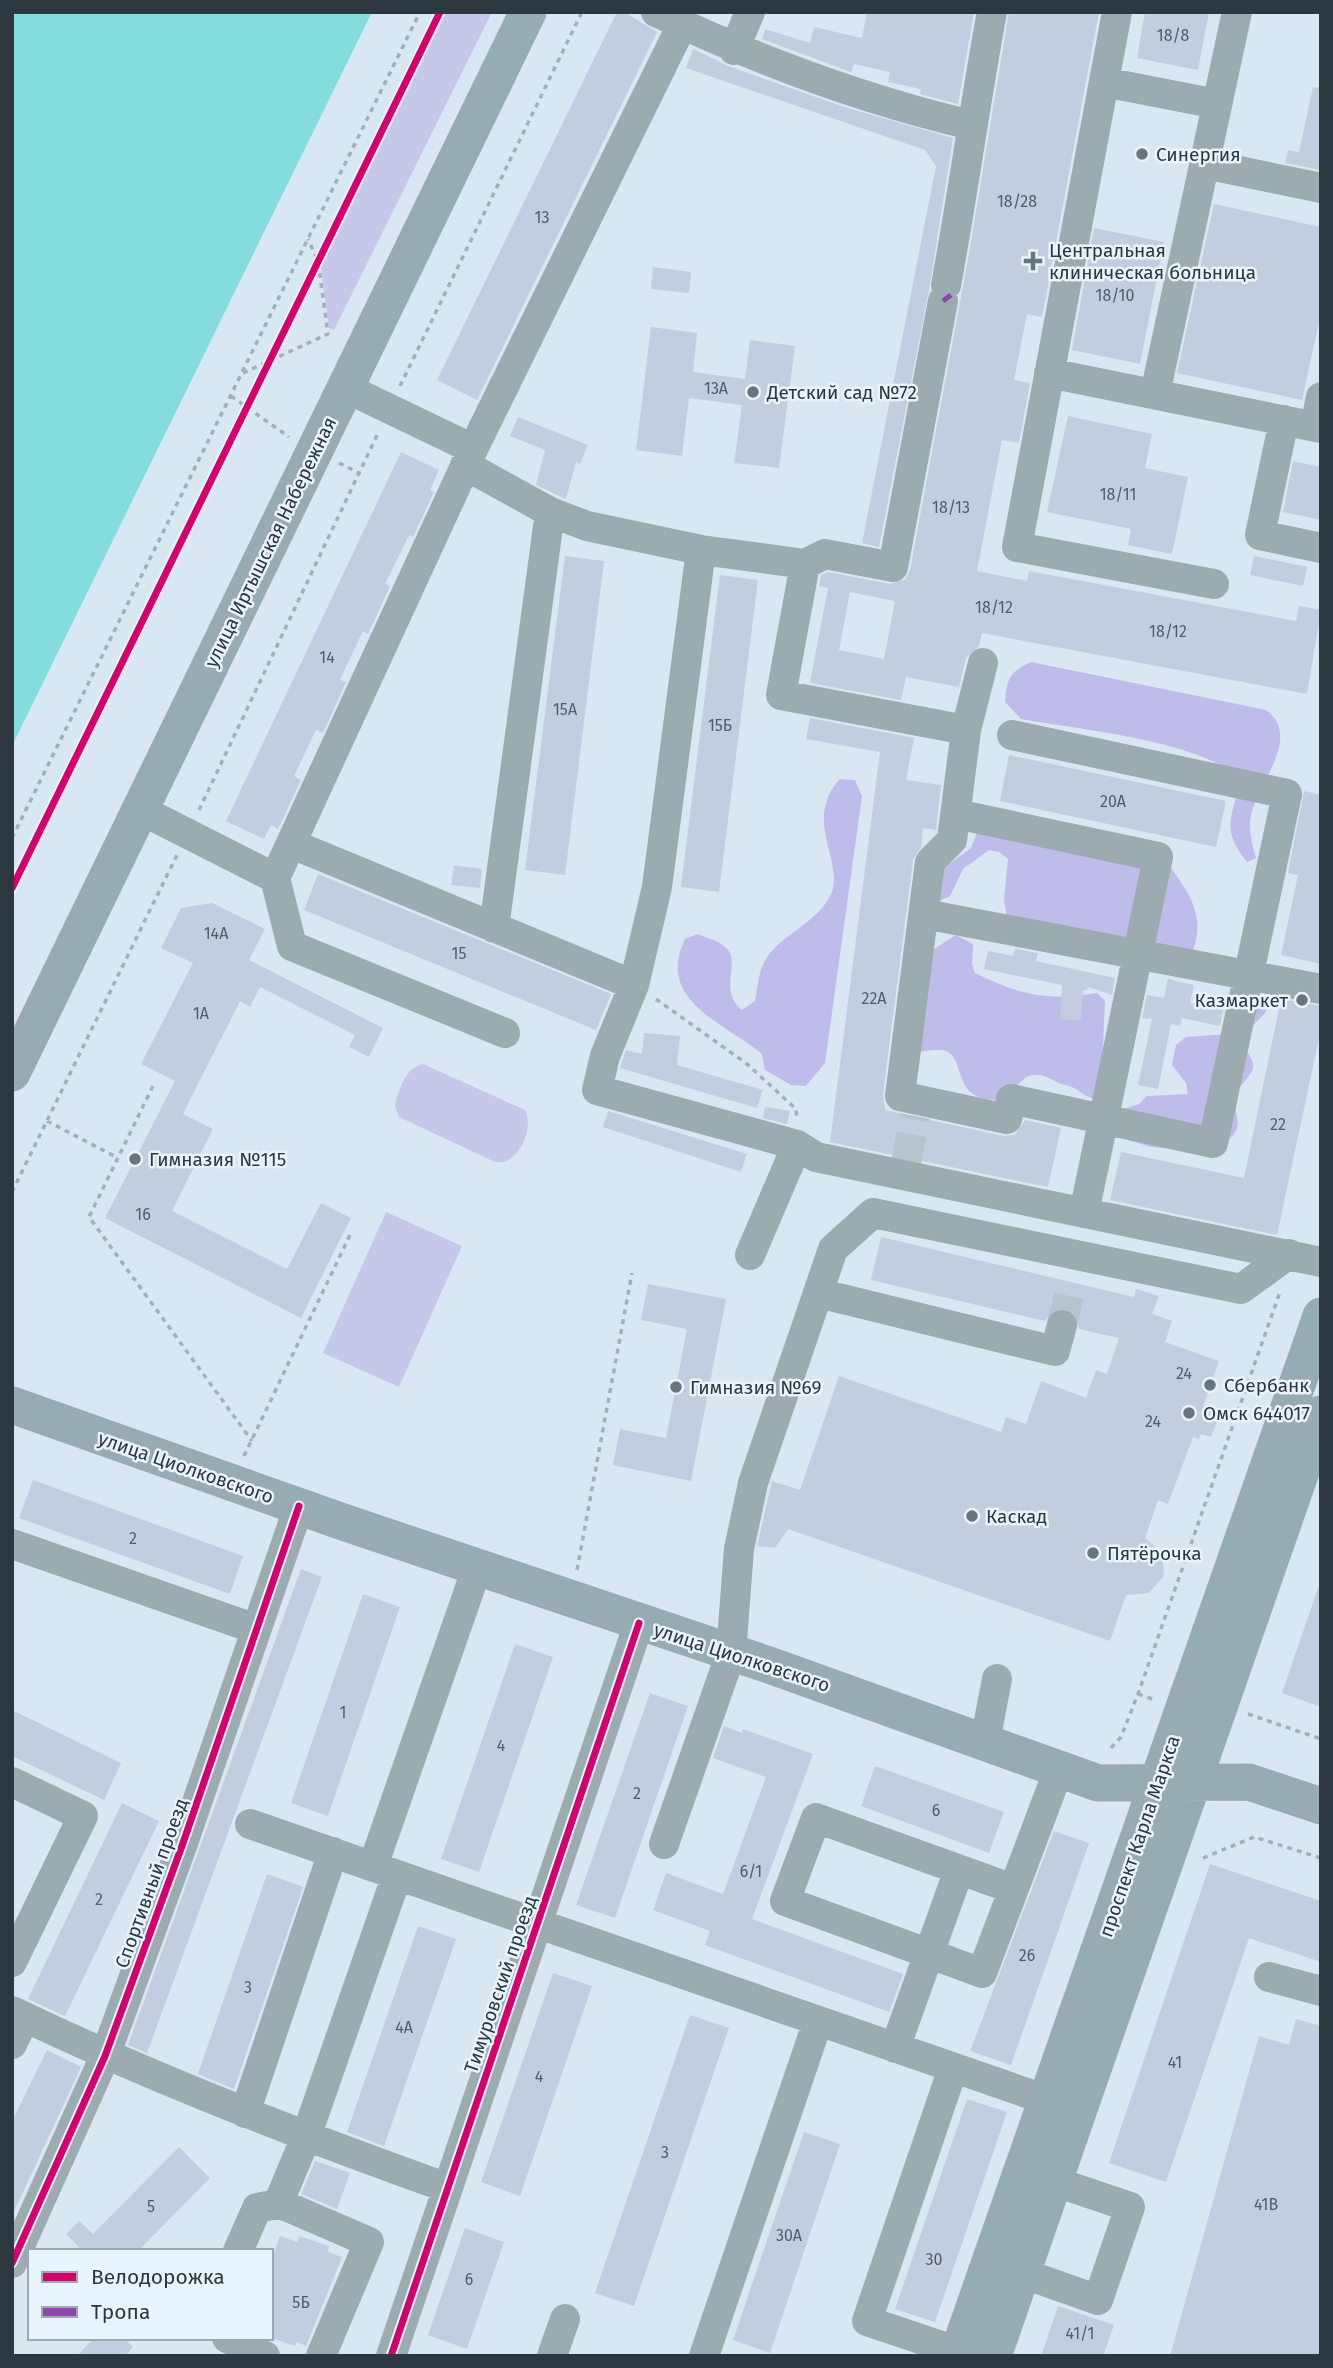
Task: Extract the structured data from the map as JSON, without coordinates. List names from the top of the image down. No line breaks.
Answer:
{"streets":{"main road":["улица Иртышская Набережная","улица Циолковского","проспект Карла Маркса"],"street":["Спортивный проезд","Тимуровский проезд"]},"crossings":[["улица Циолковского","проспект Карла Маркса"],["улица Циолковского","Спортивный проезд"],["улица Циолковского","Тимуровский проезд"]],"places":{"other":["Синергия","Детский сад №72","Казмаркет","Гимназия №115","Сбербанк","Гимназия №69","Омск 644017","Каскад","Пятёрочка"],"health":["Центральная клиническая больница"]},"house_numbers":["18/8","18/28","13","18/10","13А","18/11","18/13","18/12","18/12","14","15А","15Б","20А","14А","15","22А","1А","22","16","24","24","2","1","4","2","6","6/1","2","26","3","4А","41","4","3","41В","5","30А","30","6","5Б","41/1"],"legend":["Велодорожка","Тропа"]}
